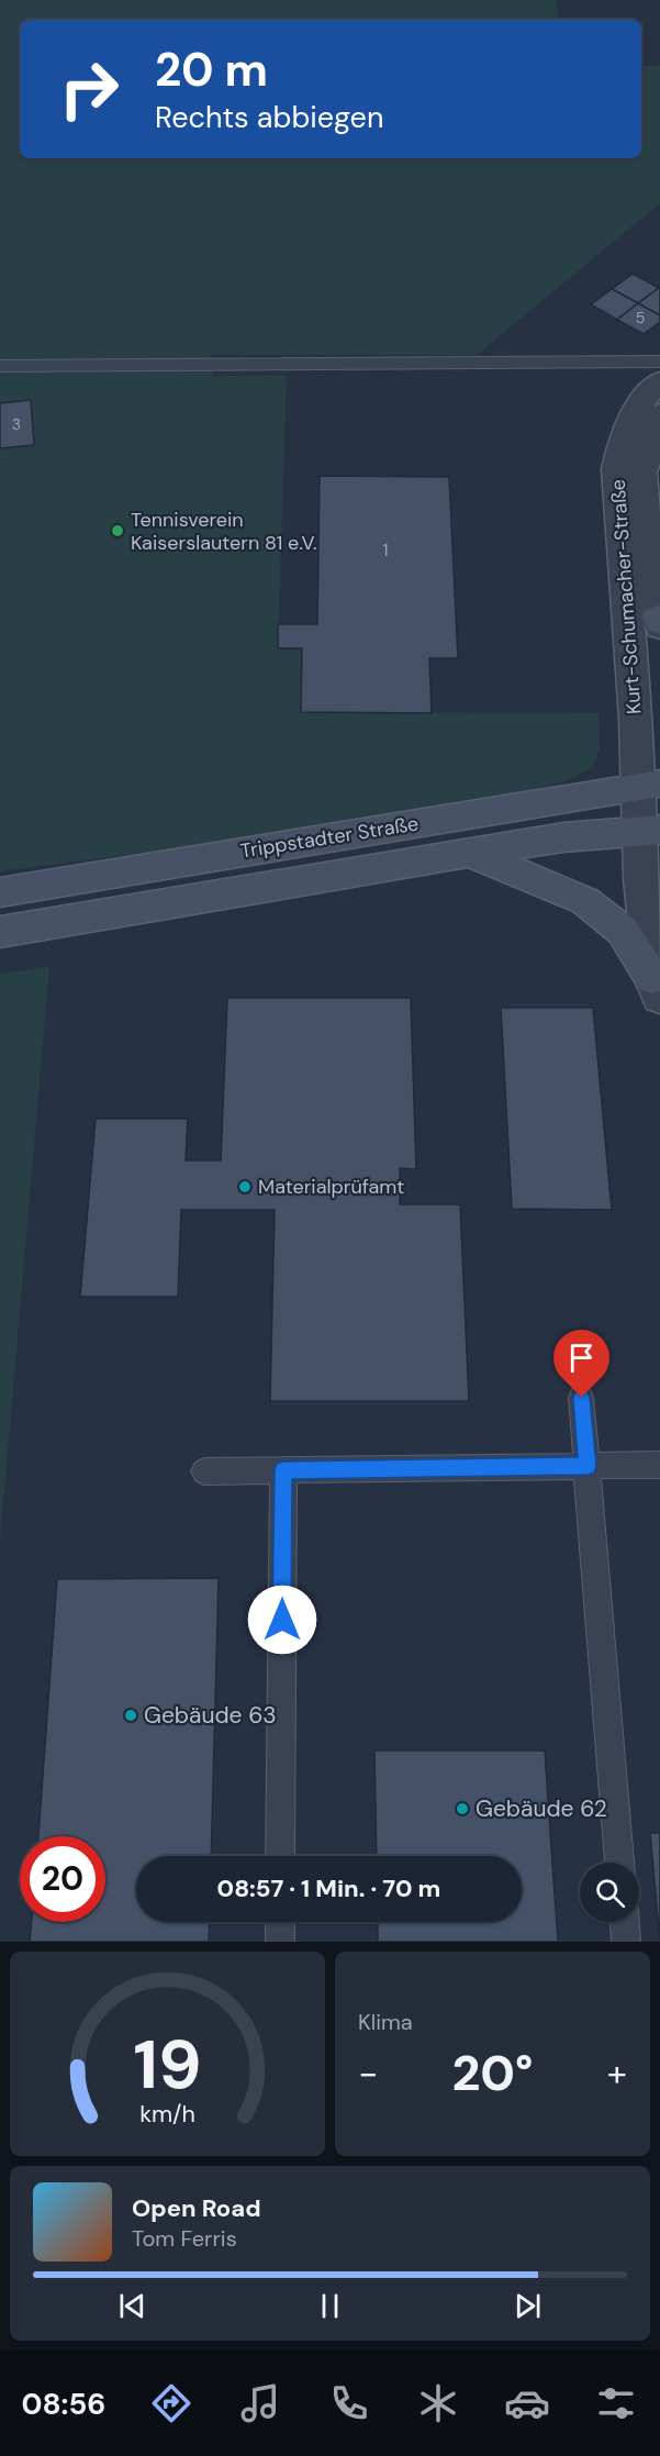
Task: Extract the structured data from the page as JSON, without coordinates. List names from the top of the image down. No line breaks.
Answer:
{"streets":{"main road":["Trippstadter Straße"],"street":["Kurt-Schumacher-Straße"]},"crossings":[["Kurt-Schumacher-Straße","Trippstadter Straße"]],"places":["Tennisverein Kaiserslautern 81 e.V.","Materialprüfamt","Gebäude 63","Gebäude 62"],"house_numbers":["5","3","1"],"page":{"turn":["20 m","Rechts abbiegen"],"limit":"20","trip":"08:57 · 1 Min. · 70 m","tile":"Klima","heat":["−","20°","+"],"song":["Open Road","Tom Ferris"],"tabs":"08:56","gauge":["19","km/h"]}}
